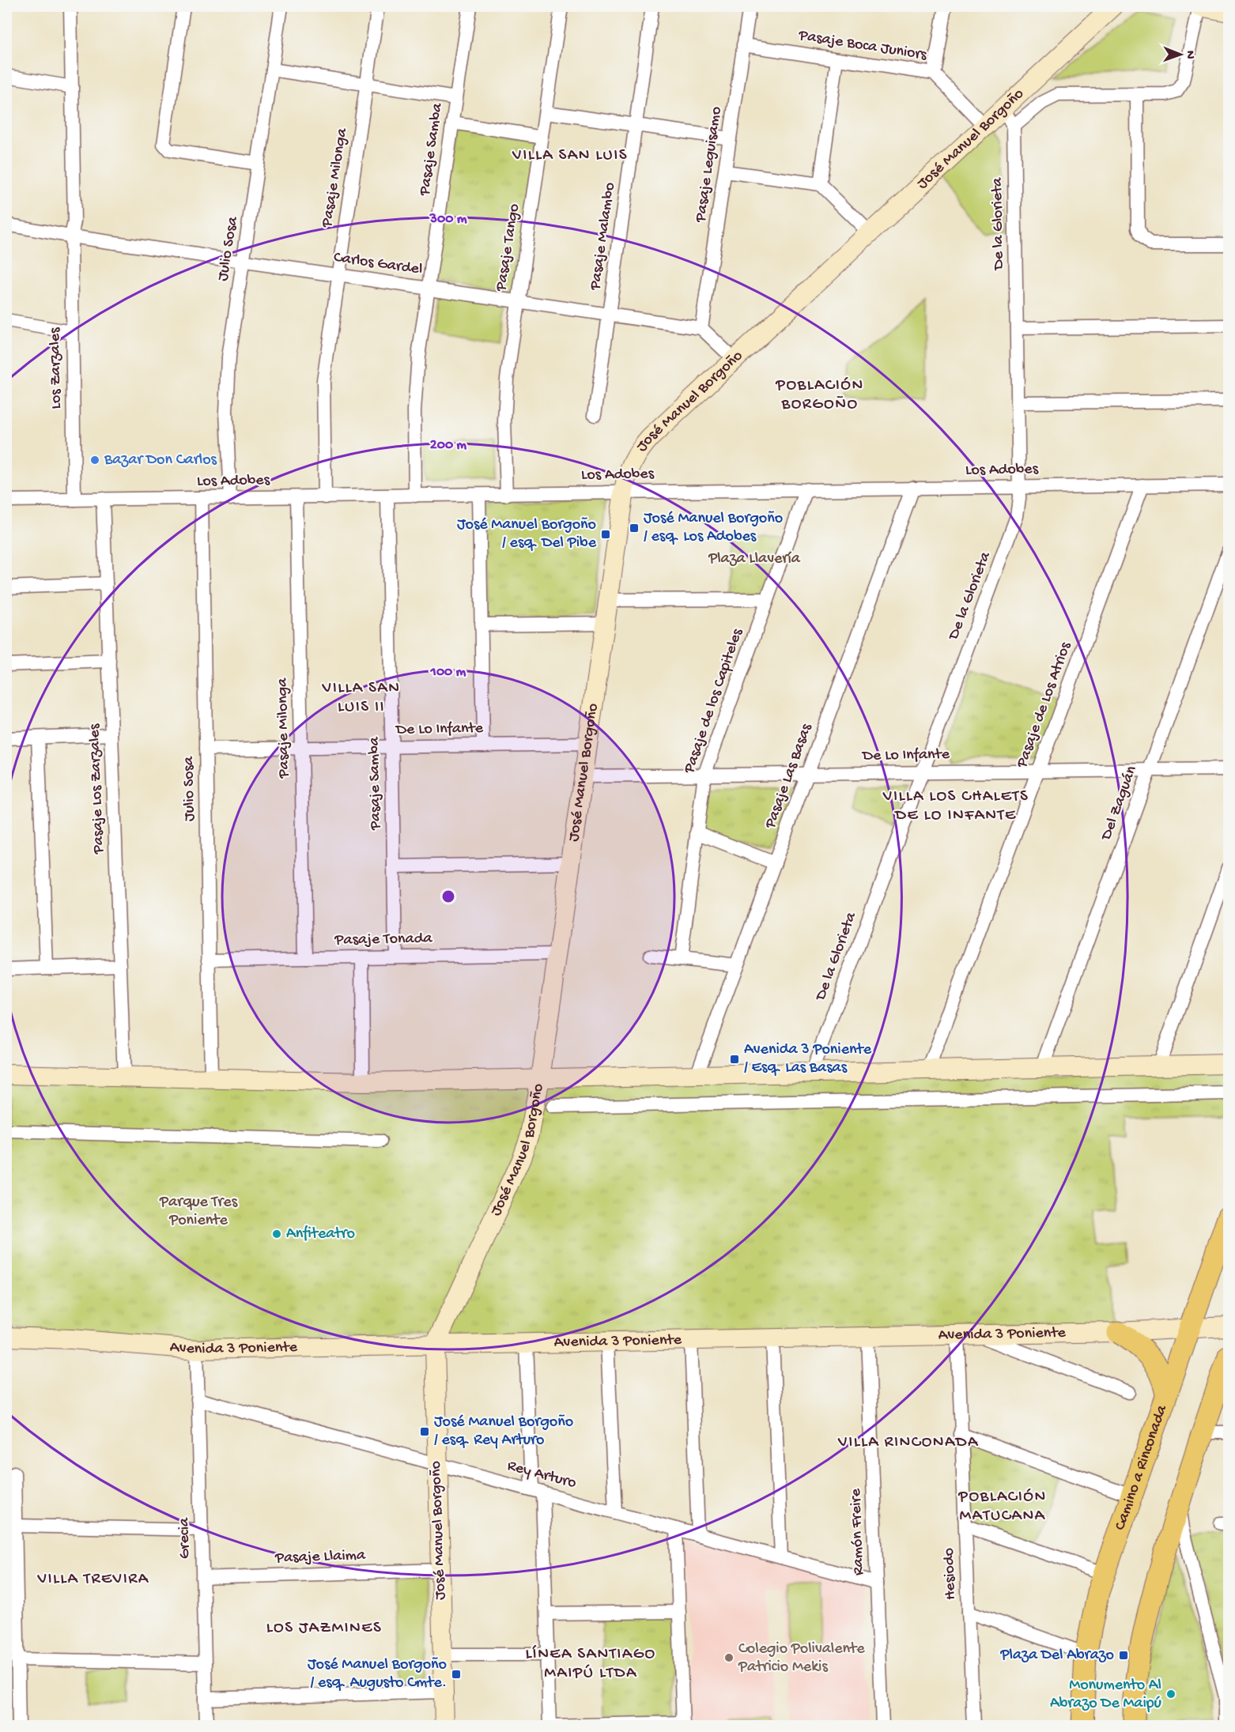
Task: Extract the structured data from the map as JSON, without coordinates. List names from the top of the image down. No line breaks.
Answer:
{"streets":{"main road":["José Manuel Borgoño","Avenida 3 Poniente","Camino a Rinconada"],"street":["Pasaje Boca Juniors","Pasaje Samba","Pasaje Leguisamo","Pasaje Milonga","De la Glorieta","Pasaje Malambo","Pasaje Tango","Julio Sosa","Carlos Gardel","Los Zarzales","Los Adobes","Pasaje de los Capiteles","Pasaje de Los Atrios","De Lo Infante","Pasaje Las Basas","Pasaje Los Zarzales","Del Zaguán","Pasaje Tonada","Rey Arturo","Ramón Freire","Grecia","Pasaje Llaima","Hesiodo"]},"crossings":[["Pasaje Boca Juniors","José Manuel Borgoño"],["Pasaje Boca Juniors","Pasaje Leguisamo"],["José Manuel Borgoño","De la Glorieta"],["José Manuel Borgoño","Los Adobes"],["José Manuel Borgoño","De Lo Infante"],["José Manuel Borgoño","Pasaje Tonada"],["José Manuel Borgoño","Avenida 3 Poniente"],["José Manuel Borgoño","Rey Arturo"],["José Manuel Borgoño","Pasaje Llaima"],["Pasaje Samba","Carlos Gardel"],["Pasaje Samba","Los Adobes"],["Pasaje Samba","De Lo Infante"],["Pasaje Samba","Pasaje Tonada"],["Pasaje Leguisamo","Carlos Gardel"],["Pasaje Milonga","Carlos Gardel"],["Pasaje Milonga","Los Adobes"],["Pasaje Milonga","De Lo Infante"],["Pasaje Milonga","Pasaje Tonada"],["De la Glorieta","Los Adobes"],["De la Glorieta","De Lo Infante"],["Pasaje Malambo","Carlos Gardel"],["Pasaje Tango","Carlos Gardel"],["Pasaje Tango","Los Adobes"],["Julio Sosa","Carlos Gardel"],["Julio Sosa","Los Adobes"],["Julio Sosa","De Lo Infante"],["Julio Sosa","Pasaje Tonada"],["Carlos Gardel","Los Zarzales"],["Los Zarzales","Los Adobes"],["Los Adobes","Pasaje de los Capiteles"],["Los Adobes","Pasaje de Los Atrios"],["Los Adobes","Pasaje Las Basas"],["Los Adobes","Pasaje Los Zarzales"],["Pasaje de los Capiteles","De Lo Infante"],["Pasaje de Los Atrios","De Lo Infante"],["De Lo Infante","Pasaje Las Basas"],["De Lo Infante","Del Zaguán"],["Avenida 3 Poniente","Camino a Rinconada"],["Avenida 3 Poniente","Ramón Freire"],["Avenida 3 Poniente","Grecia"],["Avenida 3 Poniente","Hesiodo"],["Rey Arturo","Ramón Freire"],["Rey Arturo","Grecia"],["Grecia","Pasaje Llaima"]],"districts":["VILLA SAN LUIS","POBLACIÓN BORGOÑO","VILLA SAN LUIS II","VILLA LOS CHALETS DE LO INFANTE","VILLA RINCONADA","POBLACIÓN MATUCANA","VILLA TREVIRA","LOS JAZMINES","LÍNEA SANTIAGO MAIPÚ LTDA"],"parks":["Plaza Llavería","Parque Tres Poniente"],"places":{"other":["Bazar Don Carlos","Anfiteatro","Colegio Polivalente Patricio Mekis","Monumento Al Abrazo De Maipú"],"transit":["José Manuel Borgoño / esq. Los Adobes","José Manuel Borgoño / esq. Del Pibe","Avenida 3 Poniente / Esq. Las Basas","José Manuel Borgoño / esq. Rey Arturo","Plaza Del Abrazo","José Manuel Borgoño / esq. Augusto Cmte."]},"north":"right","rings":["300 m","200 m","100 m"]}
